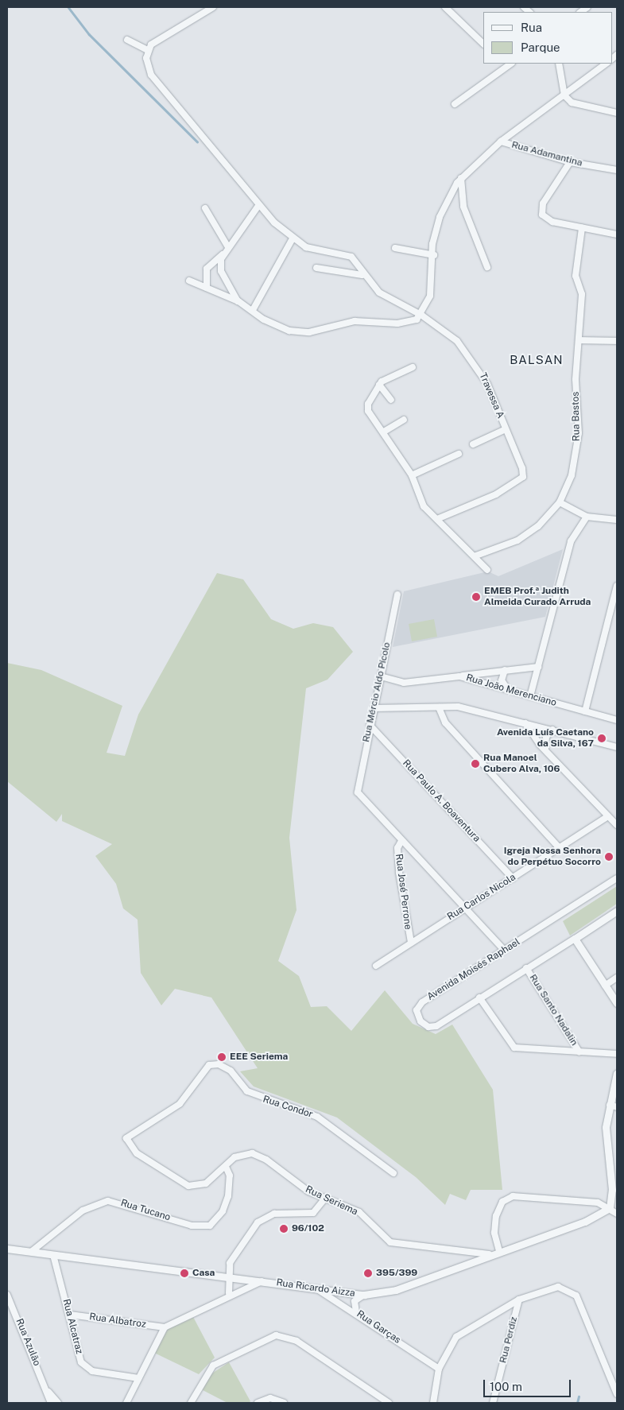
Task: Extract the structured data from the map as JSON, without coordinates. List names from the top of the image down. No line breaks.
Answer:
{"streets":{"street":["Rua Adamantina","Travessa A","Rua Bastos","Rua João Merenciano","Rua Mércio Aldo Pícolo","Rua Paulo A. Boaventura","Rua José Perrone","Rua Carlos Nicola","Avenida Moisés Raphael","Rua Santo Nadalin","Rua Condor","Rua Seriema","Rua Tucano","Rua Ricardo Aizza","Rua Albatroz","Rua Alcatraz","Rua Garças","Rua Perdiz","Rua Azulão"]},"crossings":[["Rua João Merenciano","Rua Mércio Aldo Pícolo"],["Rua Mércio Aldo Pícolo","Rua Paulo A. Boaventura"],["Rua Mércio Aldo Pícolo","Rua José Perrone"],["Rua Paulo A. Boaventura","Rua Carlos Nicola"],["Rua José Perrone","Rua Carlos Nicola"],["Avenida Moisés Raphael","Rua Santo Nadalin"],["Rua Condor","Rua Seriema"],["Rua Seriema","Rua Tucano"],["Rua Seriema","Rua Ricardo Aizza"],["Rua Tucano","Rua Ricardo Aizza"],["Rua Ricardo Aizza","Rua Alcatraz"],["Rua Ricardo Aizza","Rua Garças"],["Rua Albatroz","Rua Alcatraz"]],"districts":["BALSAN"],"places":["EMEB Prof.ª Judith Almeida Curado Arruda","Avenida Luís Caetano da Silva, 167","Rua Manoel Cubero Alva, 106","Igreja Nossa Senhora do Perpétuo Socorro","EEE Seriema","96/102","Casa","395/399"],"legend":["Rua","Parque"],"scale_bar":"100 m"}
